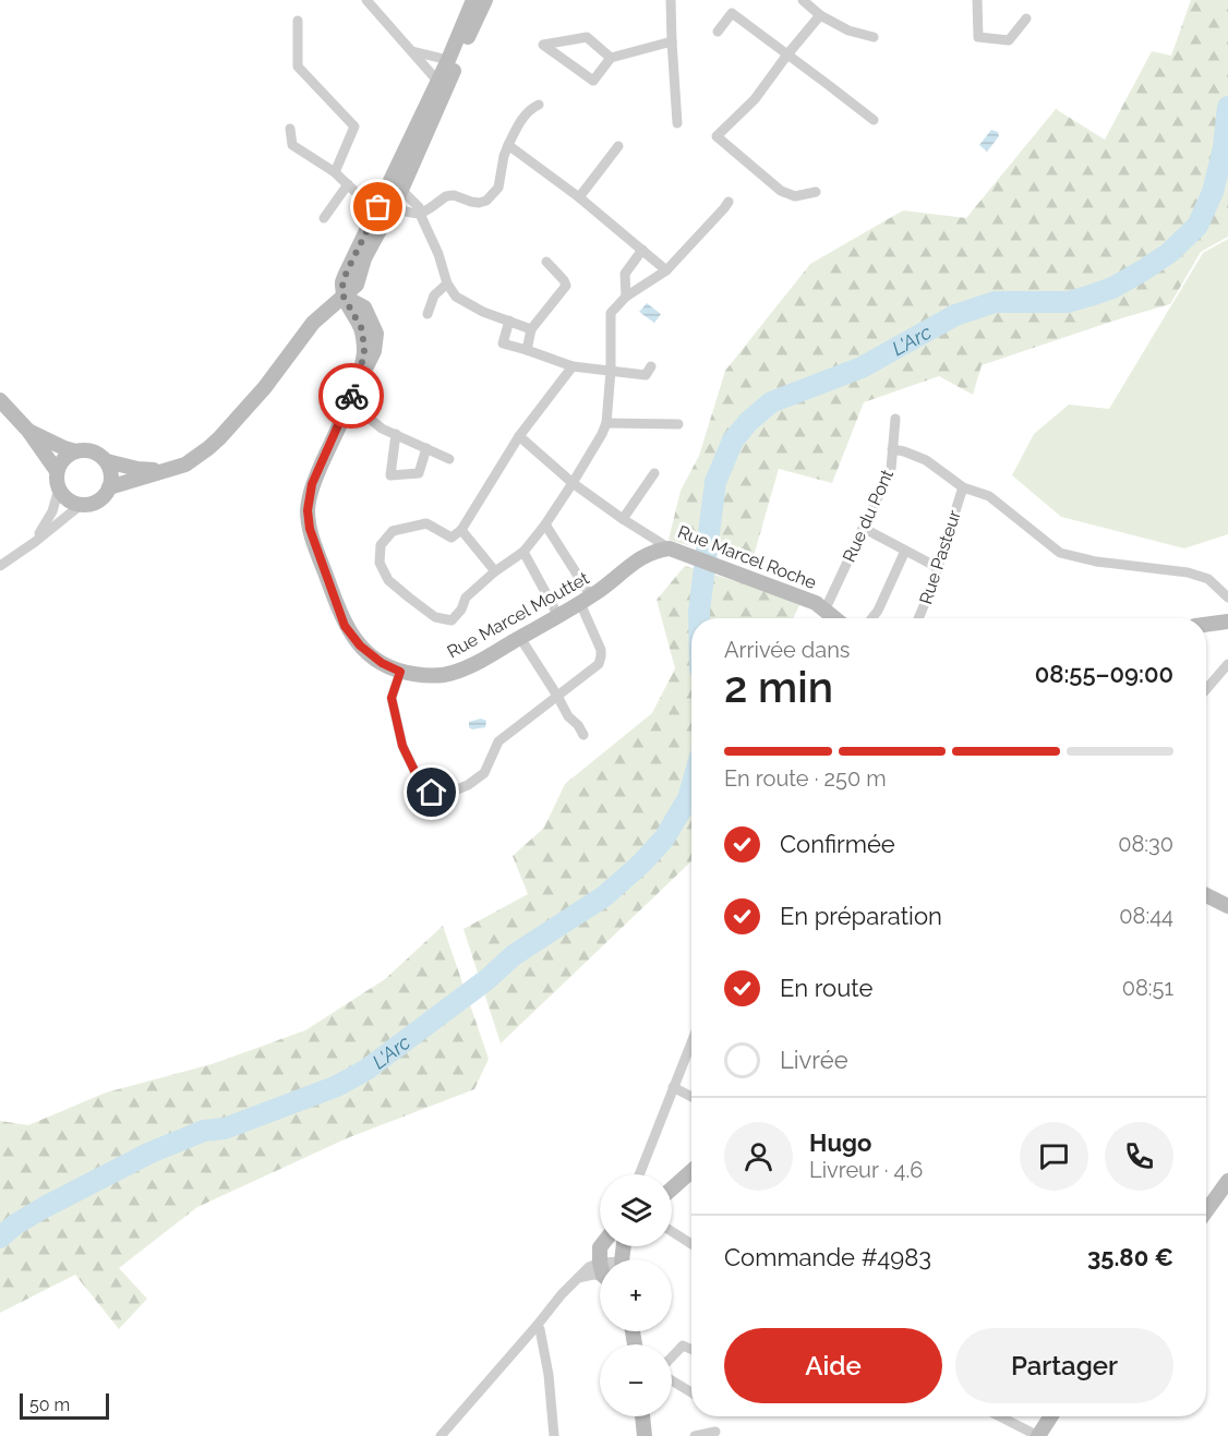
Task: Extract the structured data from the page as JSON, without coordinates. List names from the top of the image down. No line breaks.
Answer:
{"streets":{"main road":["Rue Marcel Roche","Rue Marcel Mouttet"],"street":["Rue du Pont","Rue Pasteur"]},"crossings":[["Rue du Pont","Rue Marcel Roche"],["Rue Marcel Roche","Rue Marcel Mouttet"]],"water":["L'Arc"],"scale_bar":"50 m","page":{"heading":["2 min","Arrivée dans","08:55–09:00"],"panel":["Hugo","Livreur · 4.6","Commande #4983","35.80 €"],"bar":"En route · 250 m","list":[["Confirmée","08:30"],["En préparation","08:44"],["En route","08:51"],"Livrée"],"map_buttons":["+","−"],"buttons":["Aide","Partager"],"scale":"50 m"}}
